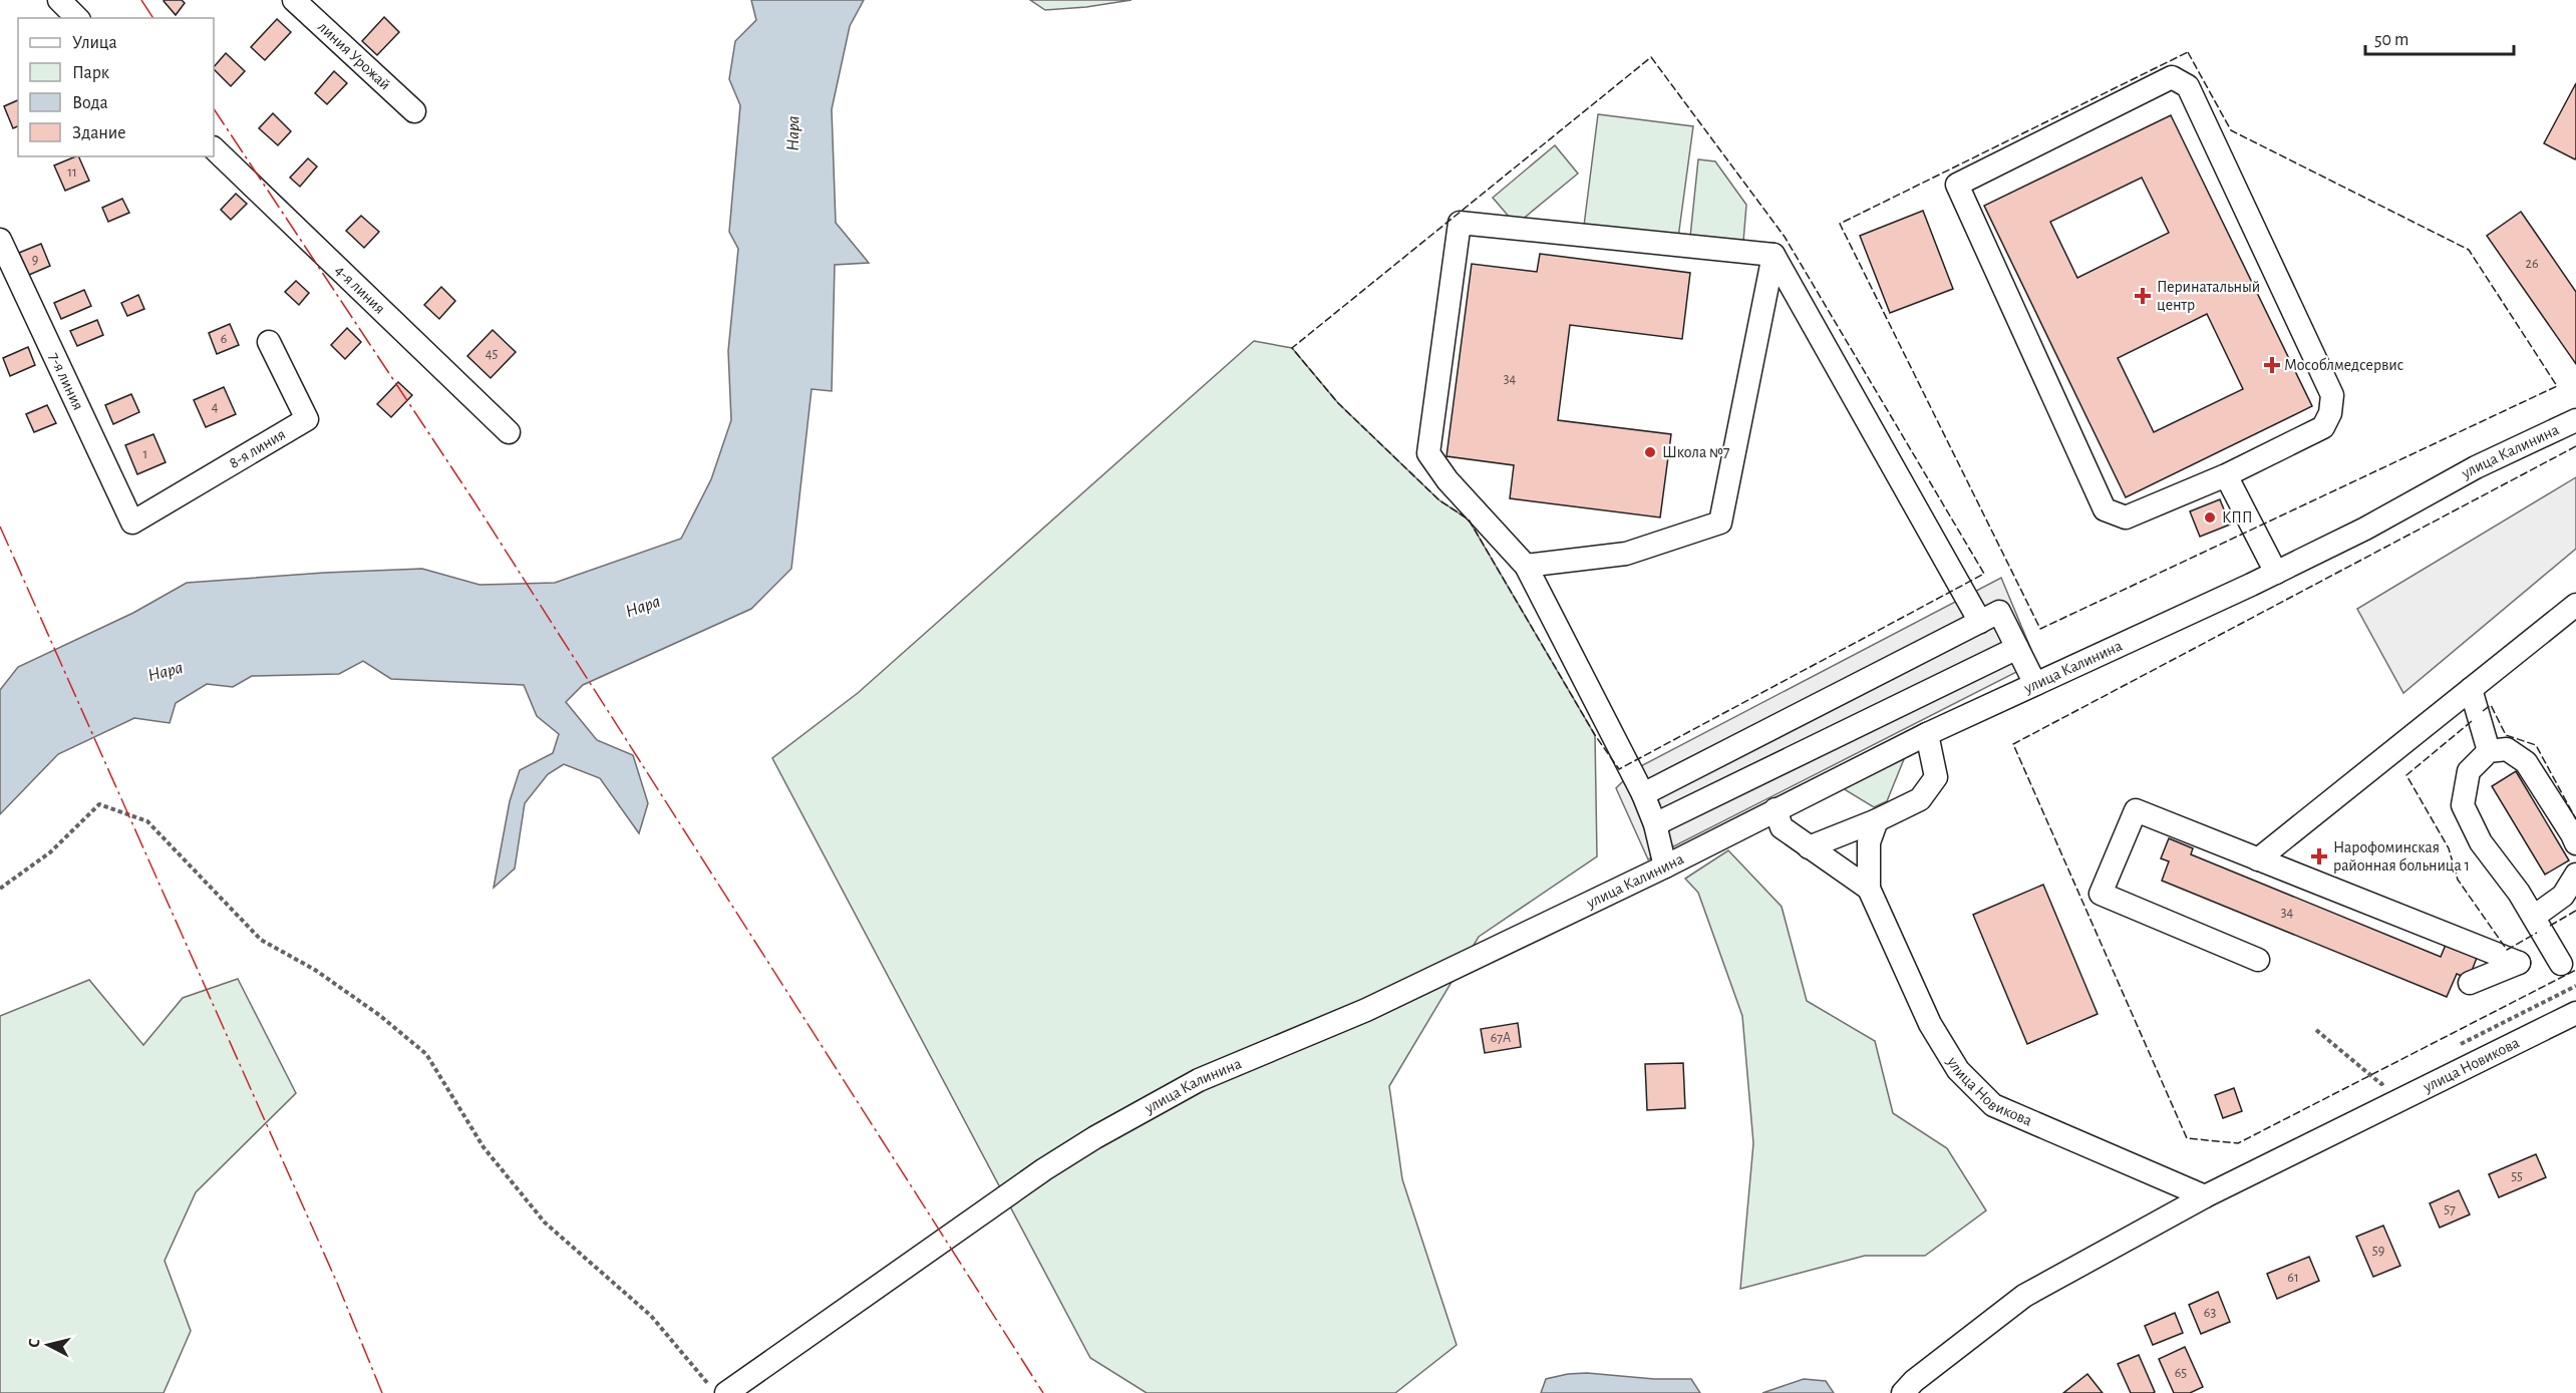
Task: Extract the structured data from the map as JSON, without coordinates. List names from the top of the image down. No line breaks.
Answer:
{"streets":{"street":["линия Урожай","4-я линия","7-я линия","8-я линия","улица Калинина","улица Новикова"]},"crossings":[["7-я линия","8-я линия"]],"water":["Нара"],"places":{"health":["Перинатальный центр","Мособлмедсервис","Нарофоминская районная больница 1"],"other":["Школа №7","КПП"]},"house_numbers":["11","9","26","6","45","34","4","1","34","67А","55","57","59","61","63","65"],"legend":["Улица","Парк","Вода","Здание"],"scale_bar":"50 m","north":"left"}
